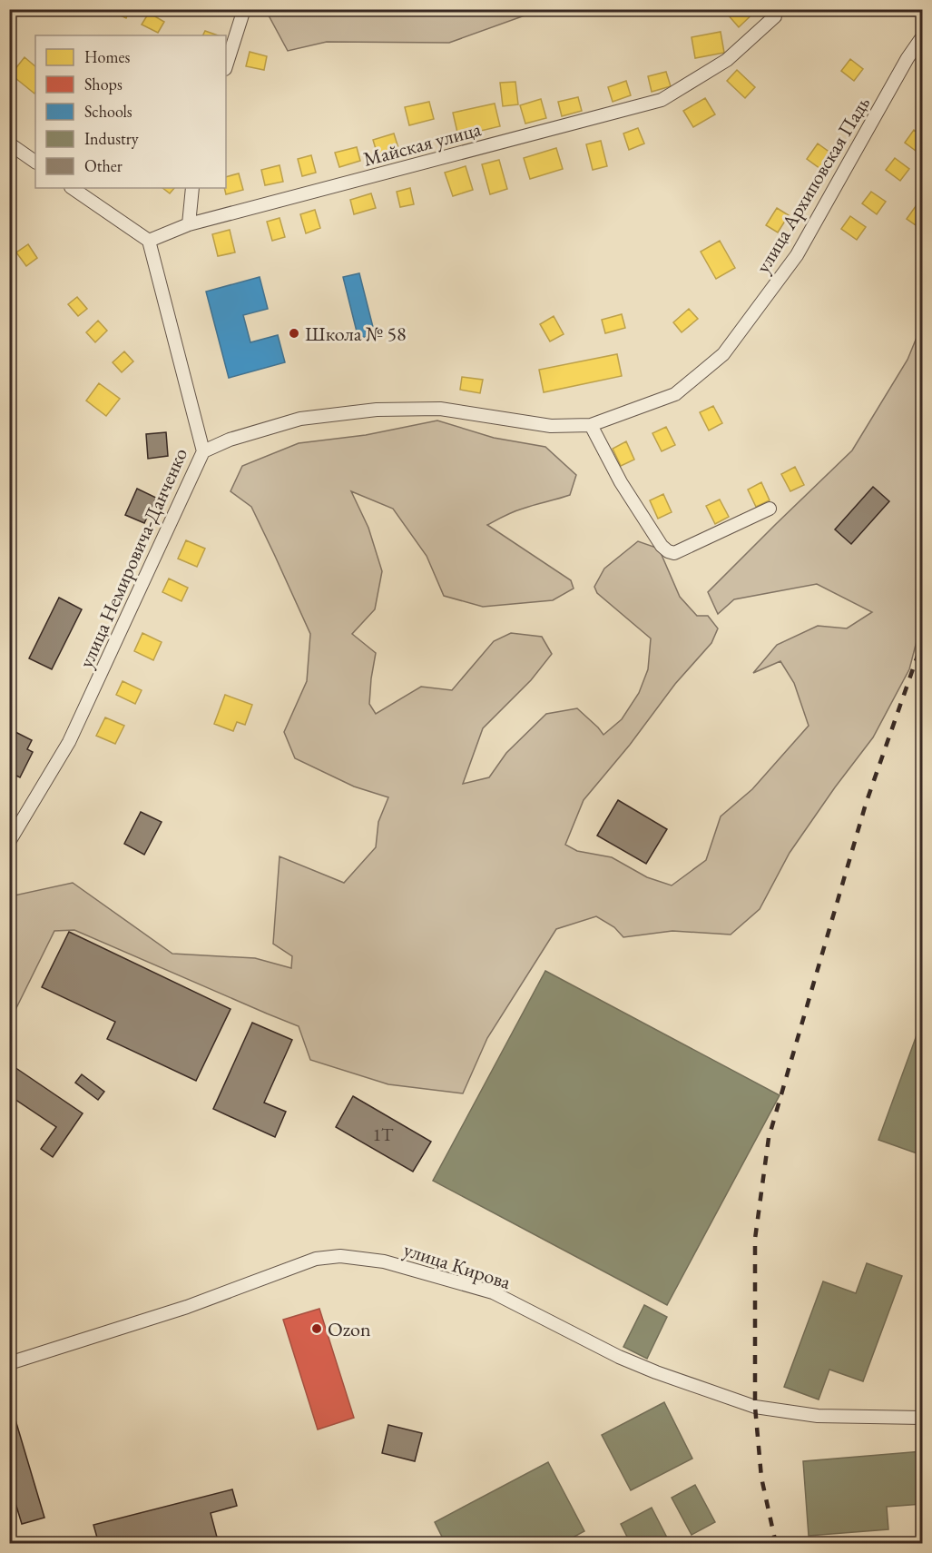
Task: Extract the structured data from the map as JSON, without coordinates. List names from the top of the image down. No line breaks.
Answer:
{"streets":{"street":["Майская улица","улица Архиповская Падь","улица Немировича-Данченко","улица Кирова"]},"crossings":[["Майская улица","улица Немировича-Данченко"],["улица Архиповская Падь","улица Немировича-Данченко"]],"places":["Школа № 58","Ozon"],"house_numbers":["1Т"],"legend":["Homes","Shops","Schools","Industry","Other"]}
